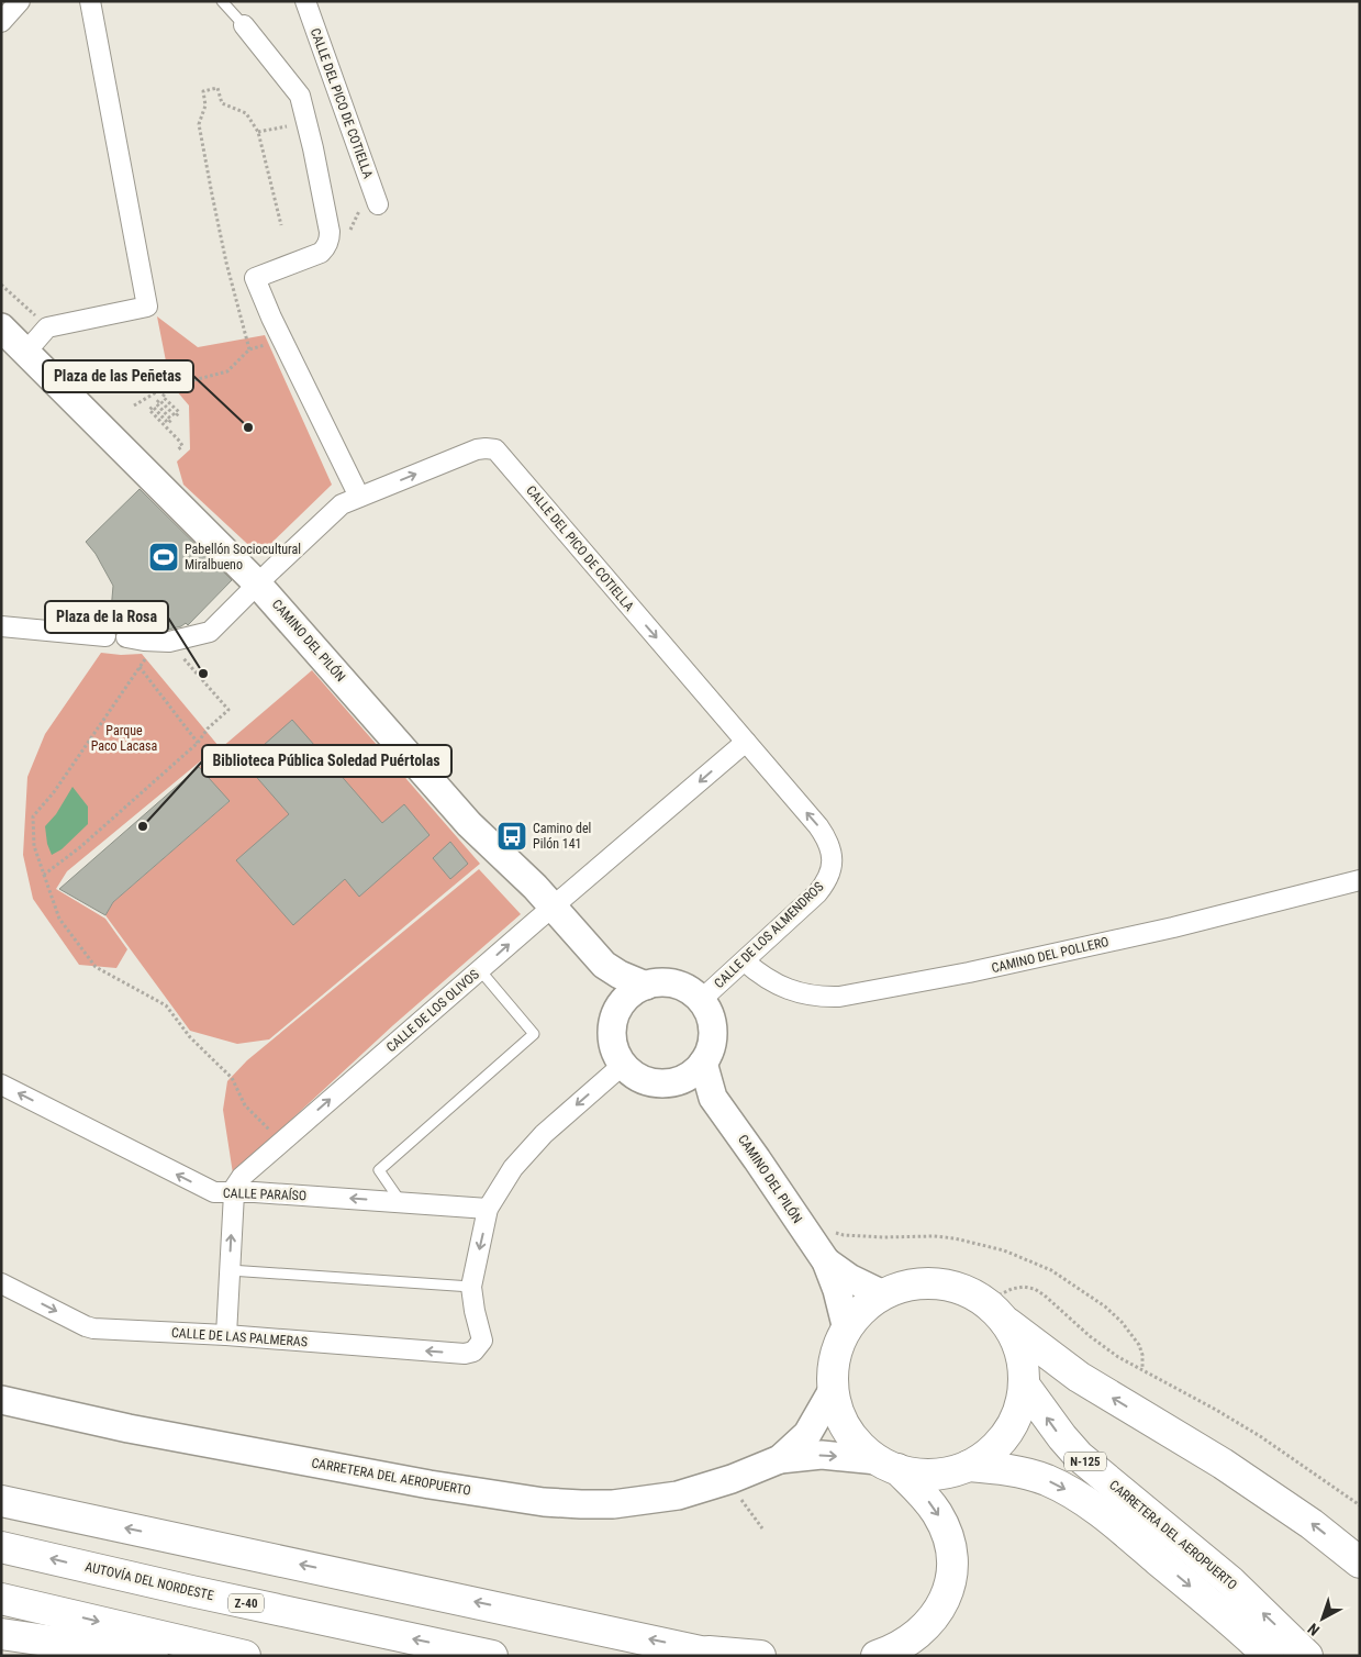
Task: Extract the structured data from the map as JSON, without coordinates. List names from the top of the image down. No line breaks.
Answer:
{"streets":{"highway":["N-125","CARRETERA DEL AEROPUERTO","AUTOVÍA DEL NORDESTE","Z-40"],"street":["CALLE DEL PICO DE COTIELLA","CAMINO DEL PILÓN","CALLE DE LOS ALMENDROS","CAMINO DEL POLLERO","CALLE DE LOS OLIVOS","CALLE PARAÍSO","CALLE DE LAS PALMERAS"]},"crossings":[["CALLE DEL PICO DE COTIELLA","CAMINO DEL PILÓN"],["CALLE DEL PICO DE COTIELLA","CALLE DE LOS ALMENDROS"],["CALLE DEL PICO DE COTIELLA","CALLE DE LOS OLIVOS"],["CAMINO DEL PILÓN","CALLE DE LOS ALMENDROS"],["CAMINO DEL PILÓN","CALLE DE LOS OLIVOS"],["CAMINO DEL PILÓN","N-125"],["CAMINO DEL PILÓN","CARRETERA DEL AEROPUERTO"],["CALLE DE LOS ALMENDROS","CAMINO DEL POLLERO"],["CALLE DE LOS OLIVOS","CALLE PARAÍSO"],["CALLE DE LOS OLIVOS","CALLE DE LAS PALMERAS"],["N-125","CARRETERA DEL AEROPUERTO"]],"one_way":["CALLE PARAÍSO"],"parks":["Parque Paco Lacasa"],"places":{"other":["Plaza de las Peñetas","Plaza de la Rosa","Biblioteca Pública Soledad Puértolas"],"sports":["Pabellón Sociocultural Miralbueno"],"bus stop":["Camino del Pilón 141"]},"north":"bottom left"}
